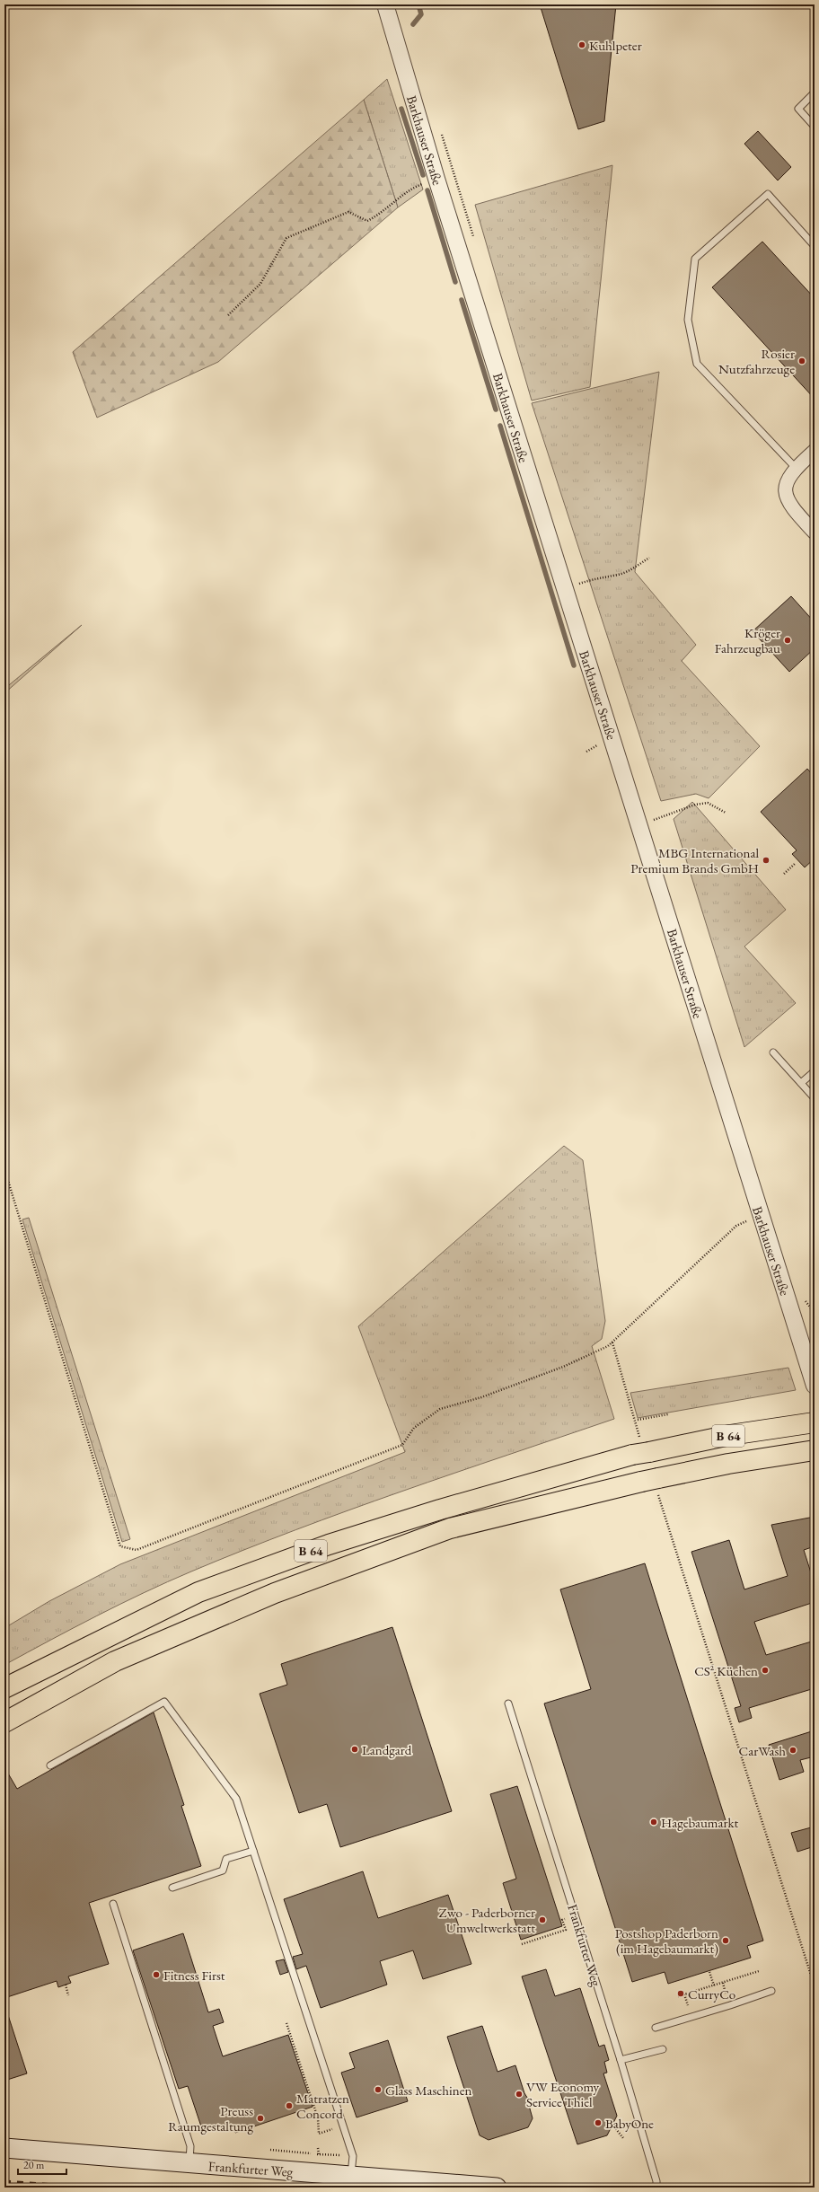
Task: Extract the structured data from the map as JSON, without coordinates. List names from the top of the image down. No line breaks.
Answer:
{"streets":{"highway":["B 64"],"main road":["Frankfurter Weg"],"street":["Barkhauser Straße"]},"places":["Kuhlpeter","Rosier Nutzfahrzeuge","Kröger Fahrzeugbau","MBG International Premium Brands GmbH","CS² Küchen","Landgard","CarWash","Hagebaumarkt","Zwo - Paderborner Umweltwerkstatt","Postshop Paderborn (im Hagebaumarkt)","Fitness First","CurryCo","Glass Maschinen","VW Economy Service Thiel","Matratzen Concord","Preuss Raumgestaltung","BabyOne"],"scale_bar":"20 m"}
